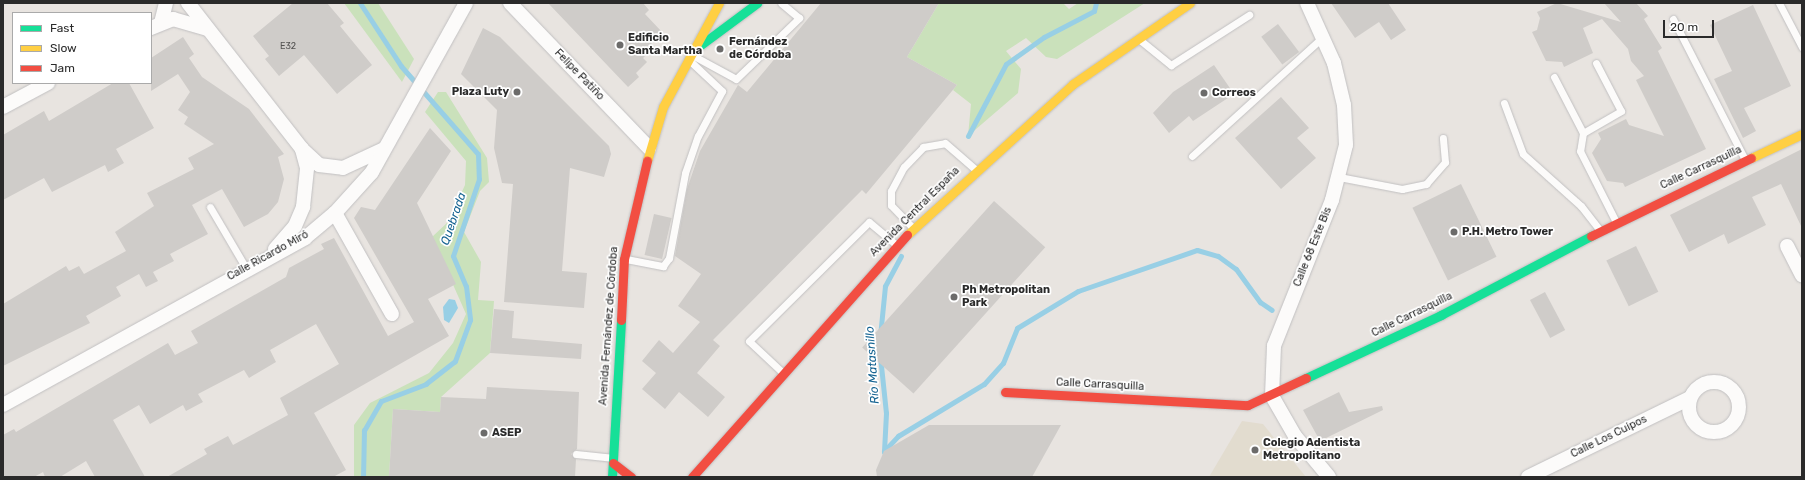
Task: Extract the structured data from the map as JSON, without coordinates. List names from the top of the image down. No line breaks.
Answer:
{"streets":{"main road":["Calle Carrasquilla","Avenida Central España","Avenida Fernández de Córdoba"],"street":["Felipe Patiño","Calle 68 Este Bis","Calle Ricardo Miró","Calle Los Cuipos"]},"crossings":[["Felipe Patiño","Avenida Fernández de Córdoba"],["Calle Carrasquilla","Calle 68 Este Bis"]],"water":["Quebrada","Río Matasnillo"],"places":["Edificio Santa Martha","Fernández de Córdoba","Plaza Luty","Correos","P.H. Metro Tower","Ph Metropolitan Park","ASEP","Colegio Adentista Metropolitano"],"house_numbers":["E32"],"legend":["Fast","Slow","Jam"],"scale_bar":"20 m"}
